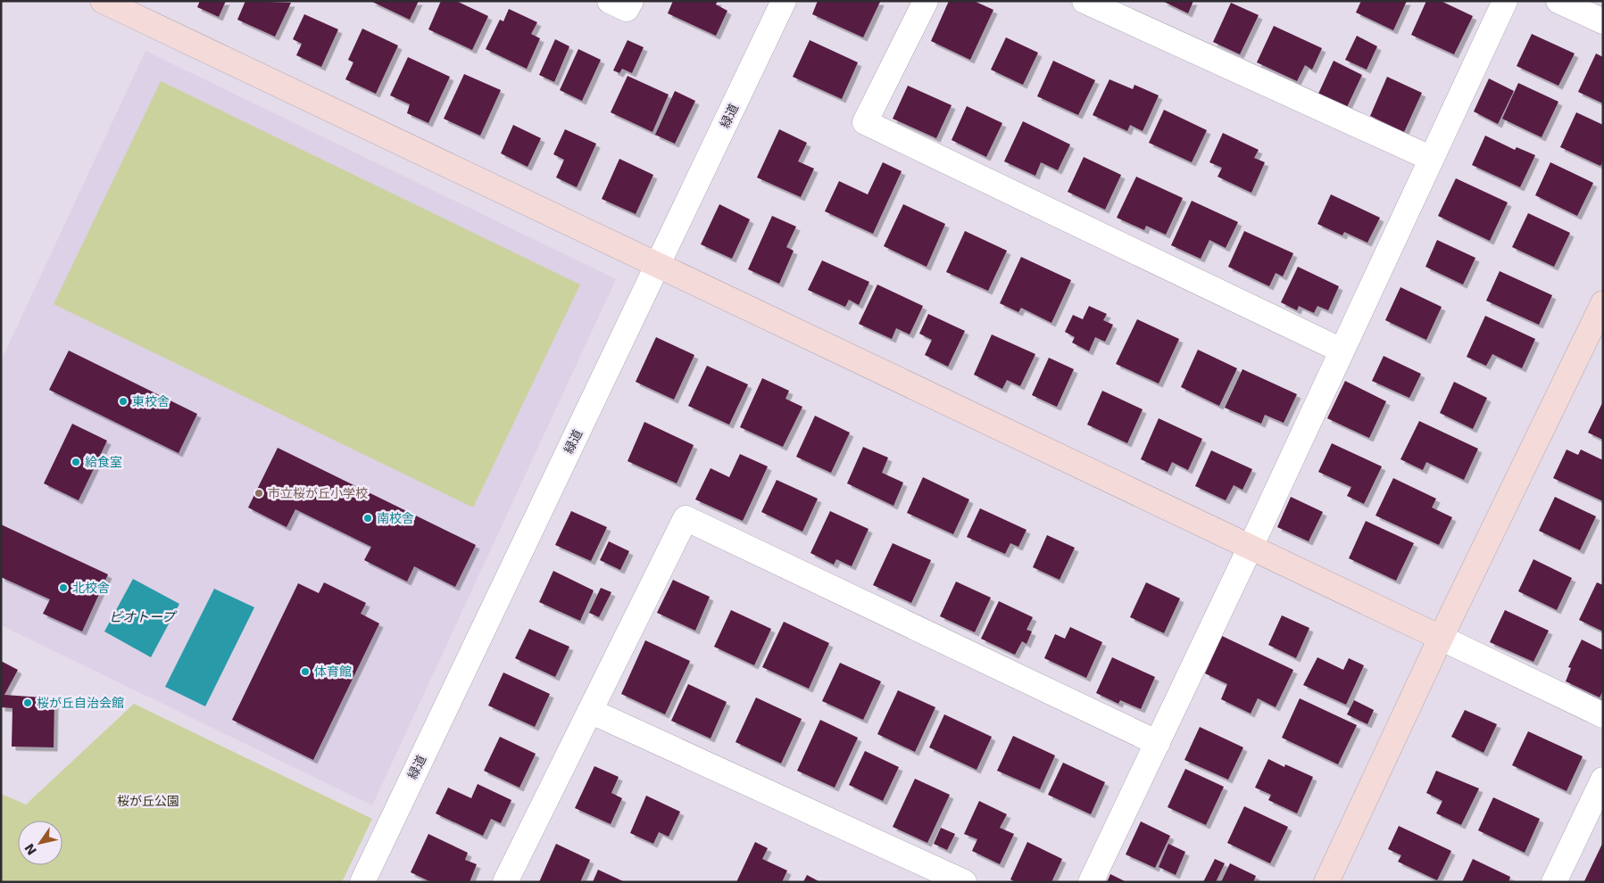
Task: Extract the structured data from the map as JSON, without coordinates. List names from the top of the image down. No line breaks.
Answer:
{"streets":{"street":["緑道"]},"water":["ビオトープ"],"parks":["桜が丘公園"],"places":["東校舎","給食室","市立桜が丘小学校","南校舎","北校舎","体育館","桜が丘自治会館"],"north":"bottom left"}
